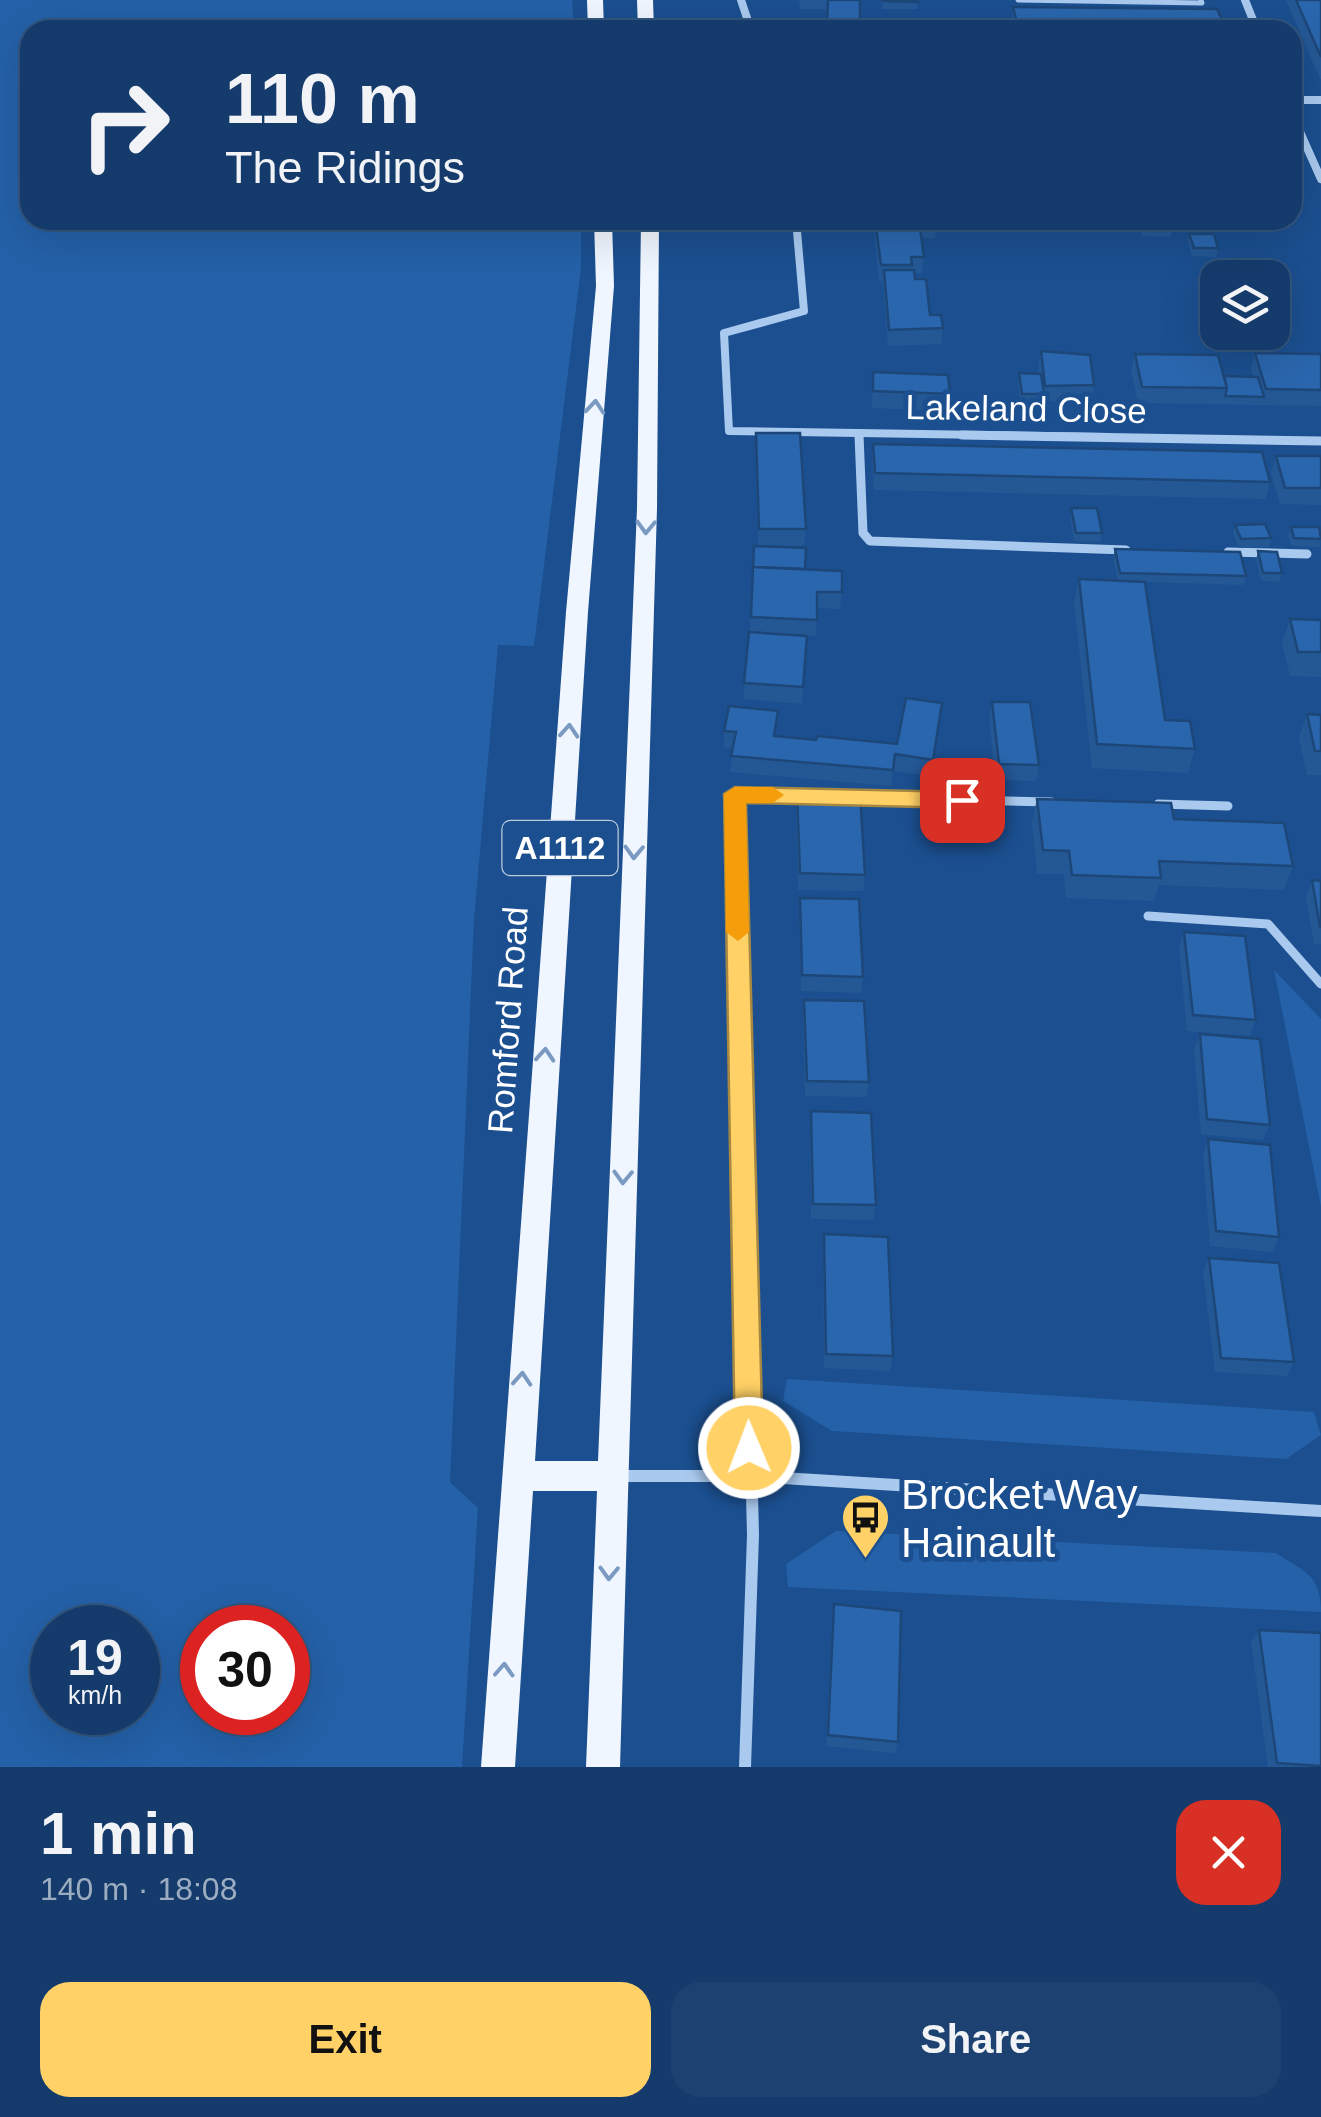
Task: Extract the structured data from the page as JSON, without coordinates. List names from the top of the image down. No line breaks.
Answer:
{"streets":{"main road":["A1112","Romford Road"],"street":["Lakeland Close"]},"places":{"bus stop":["Brocket Way Hainault"]},"page":{"turn":["110 m","The Ridings"],"speed":"19 km/h","limit":"30","heading":["1 min","140 m · 18:08"],"buttons":["Exit","Share"]}}
